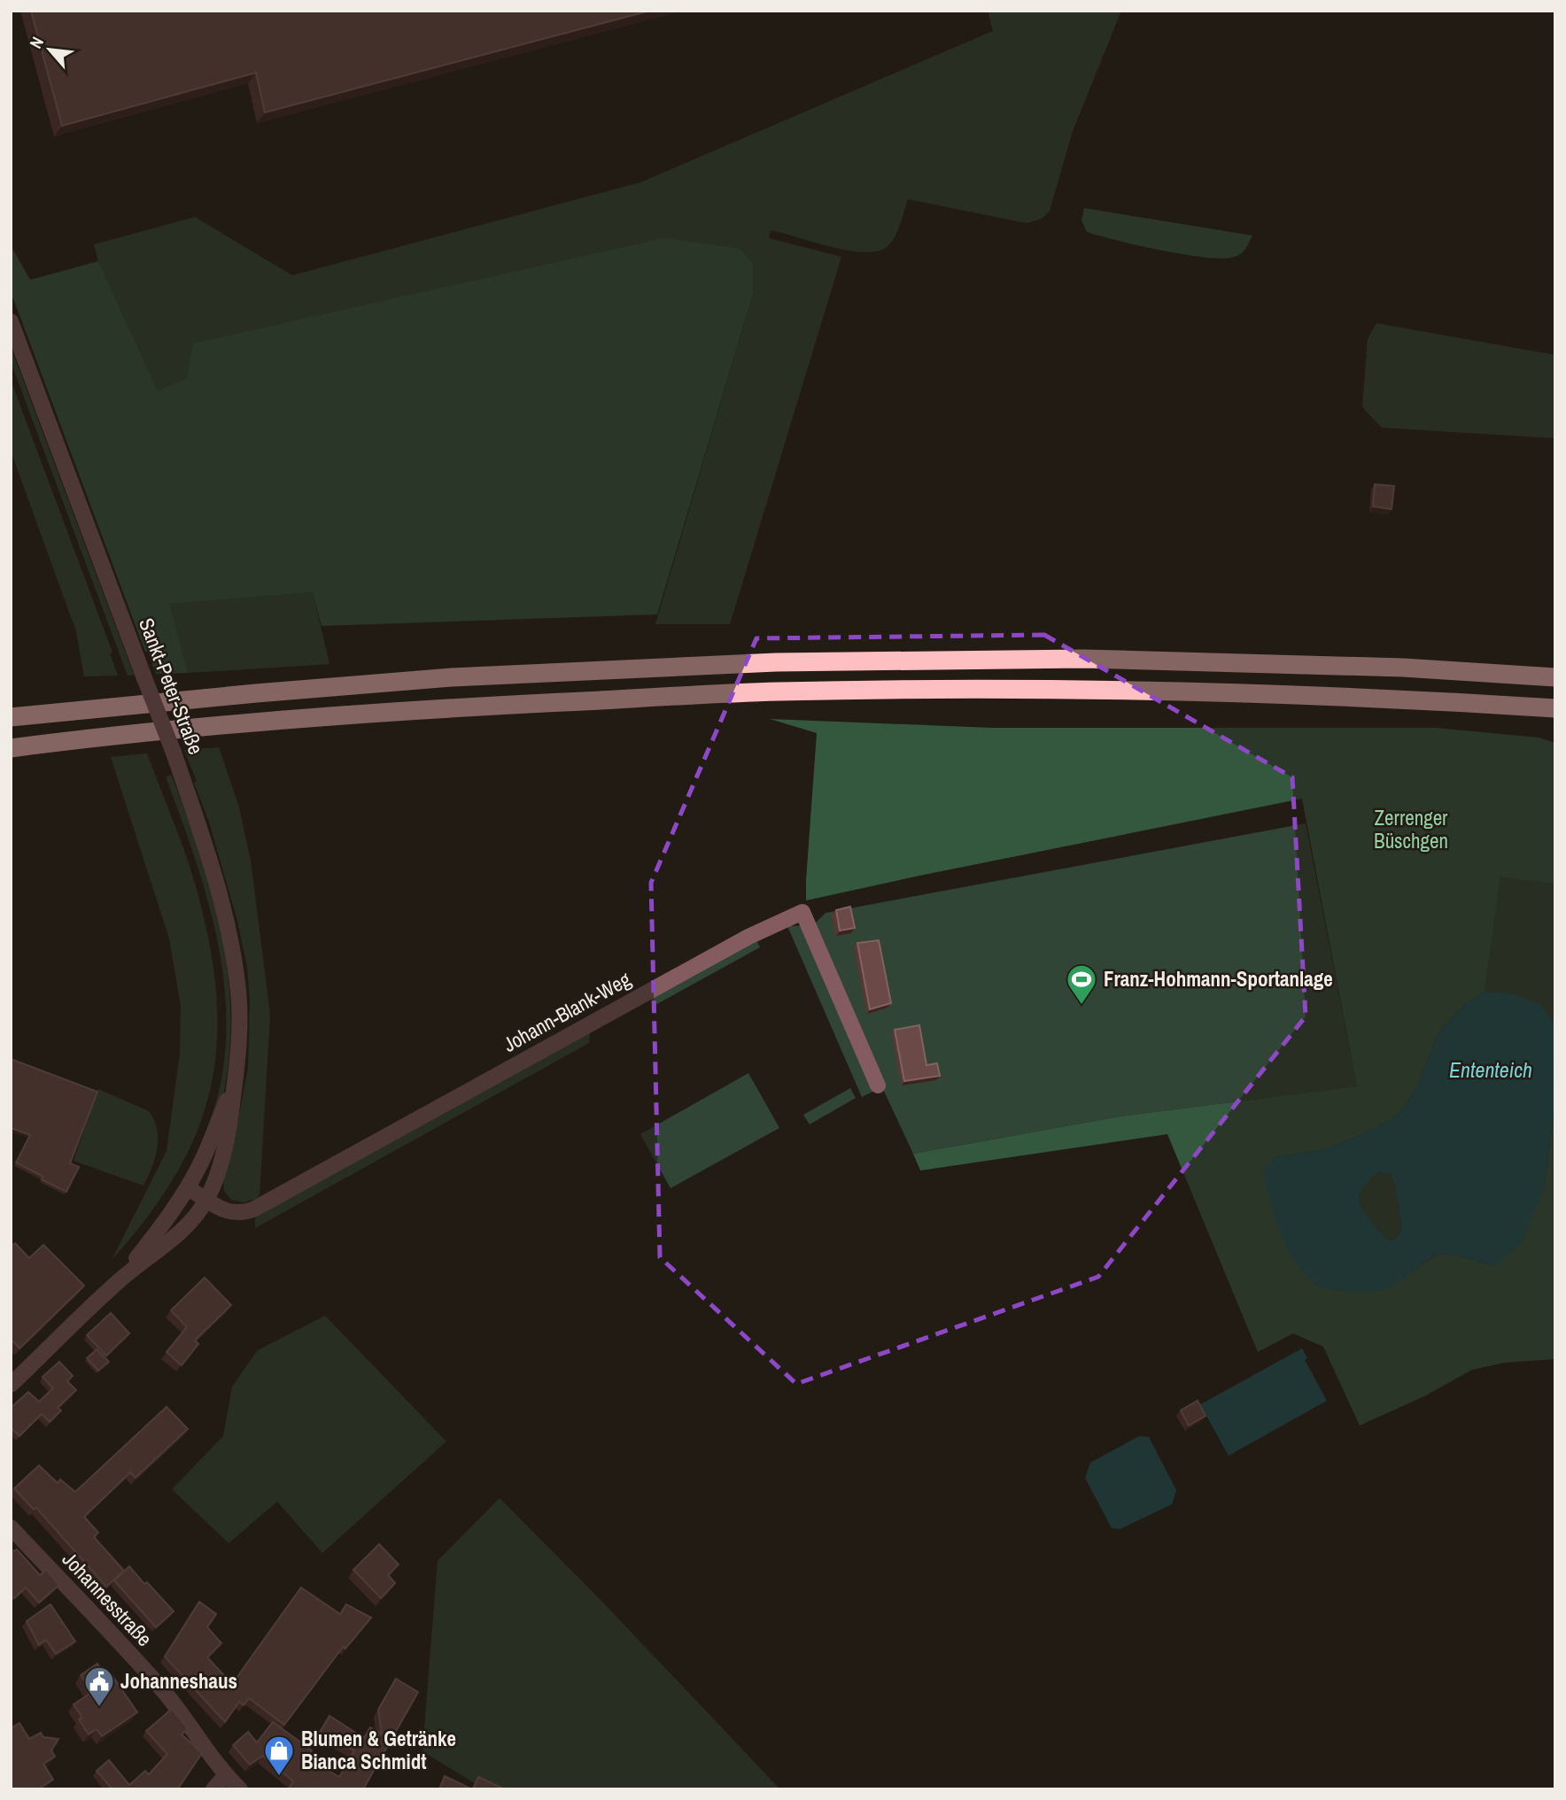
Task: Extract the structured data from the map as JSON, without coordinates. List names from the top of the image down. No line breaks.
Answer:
{"streets":{"street":["Sankt-Peter-Straße","Johann-Blank-Weg","Johannesstraße"]},"crossings":[["Sankt-Peter-Straße","Johann-Blank-Weg"]],"water":["Ententeich"],"parks":["Zerrenger Büschgen"],"places":{"sports":["Franz-Hohmann-Sportanlage"],"public building":["Johanneshaus"],"shop":["Blumen & Getränke Bianca Schmidt"]},"north":"top left"}
